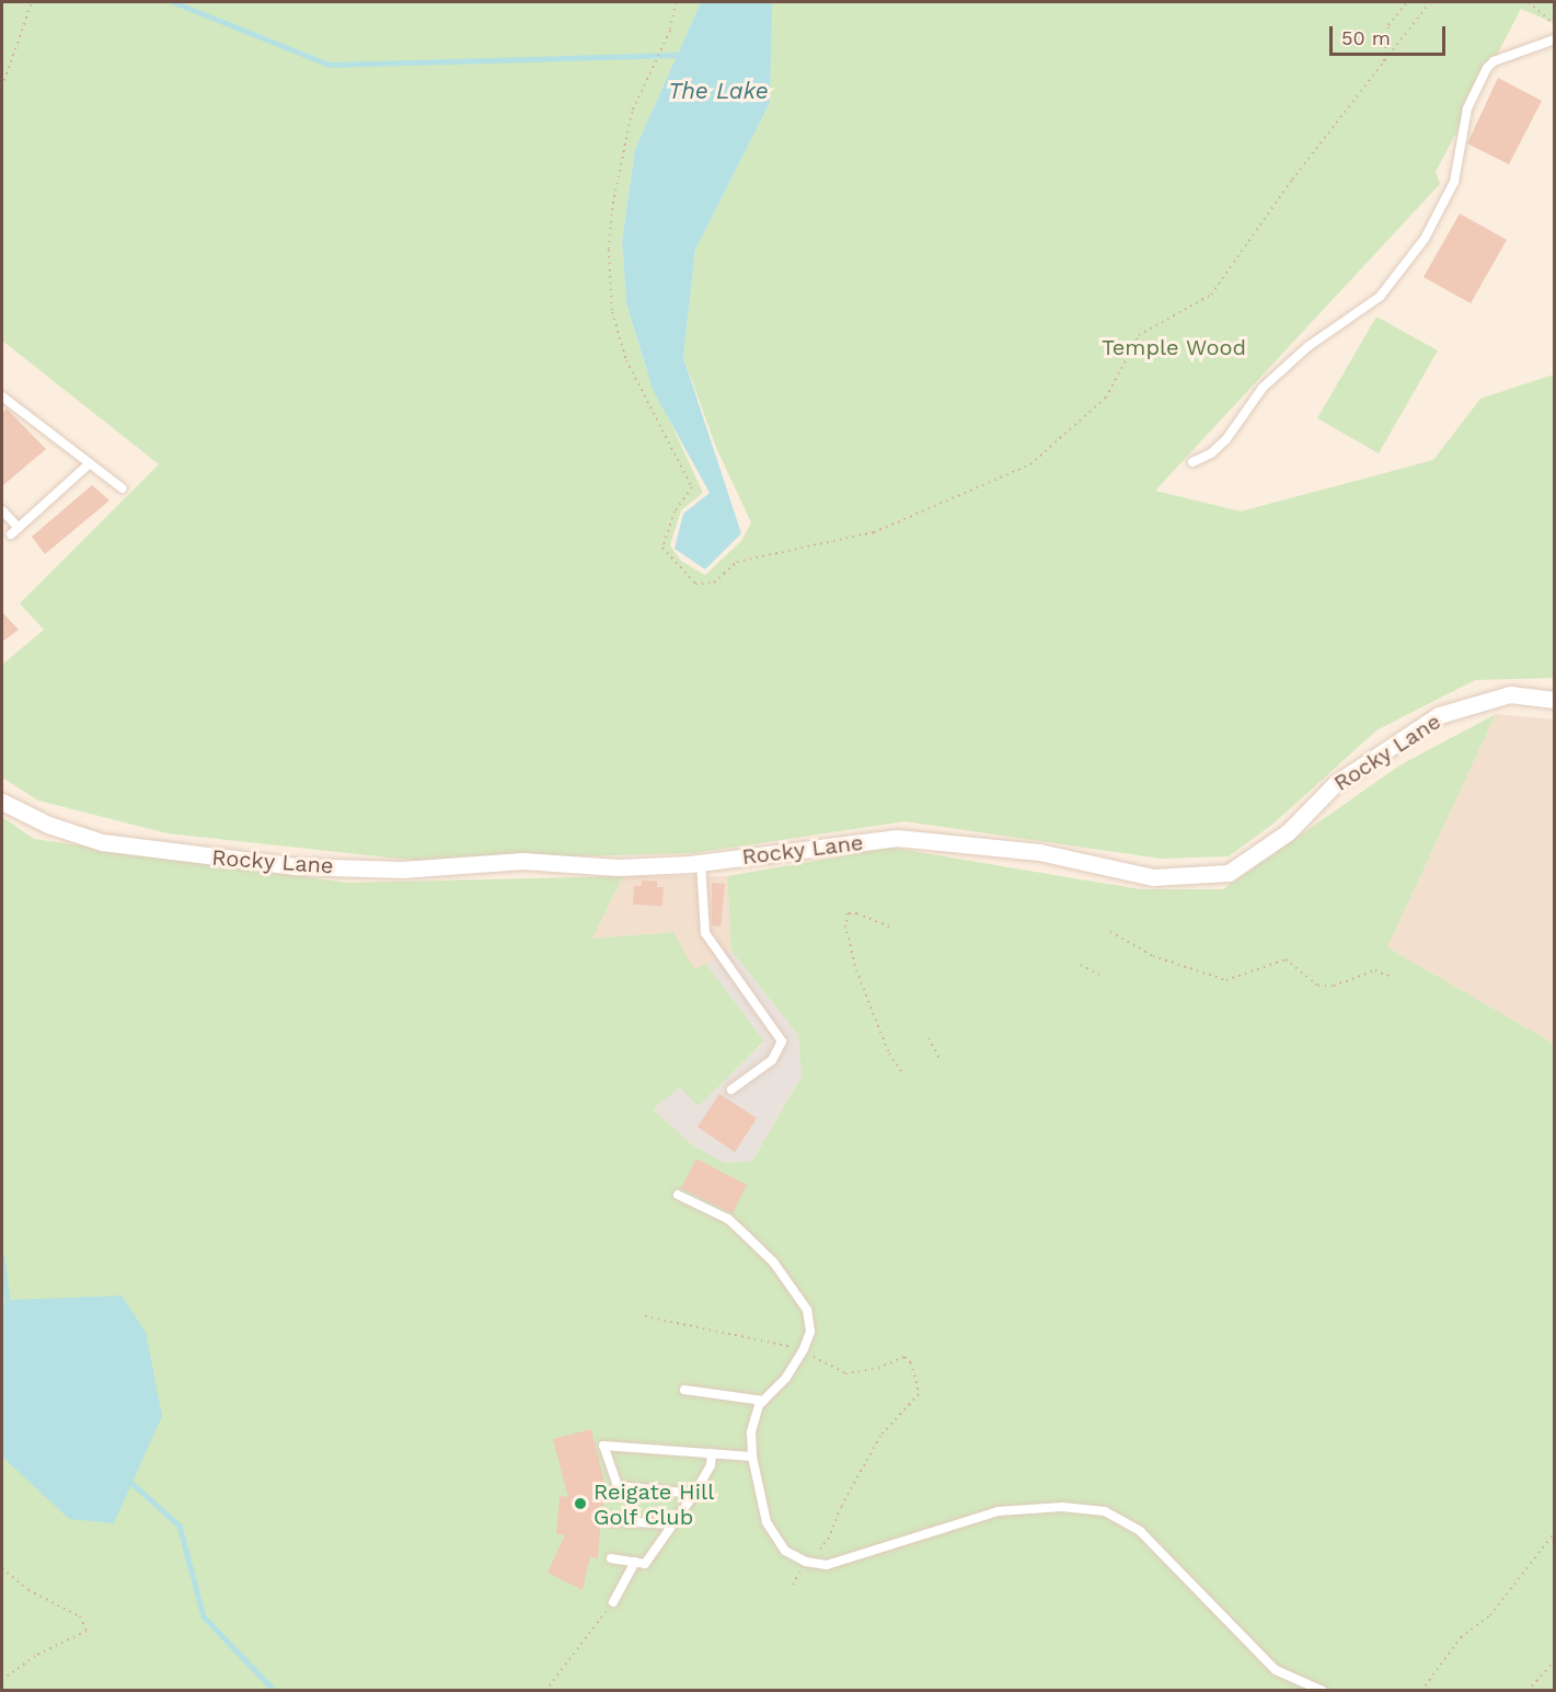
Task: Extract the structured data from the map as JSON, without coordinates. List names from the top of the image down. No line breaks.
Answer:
{"streets":{"street":["Rocky Lane"]},"water":["The Lake"],"parks":["Temple Wood"],"places":["Reigate Hill Golf Club"],"scale_bar":"50 m"}
